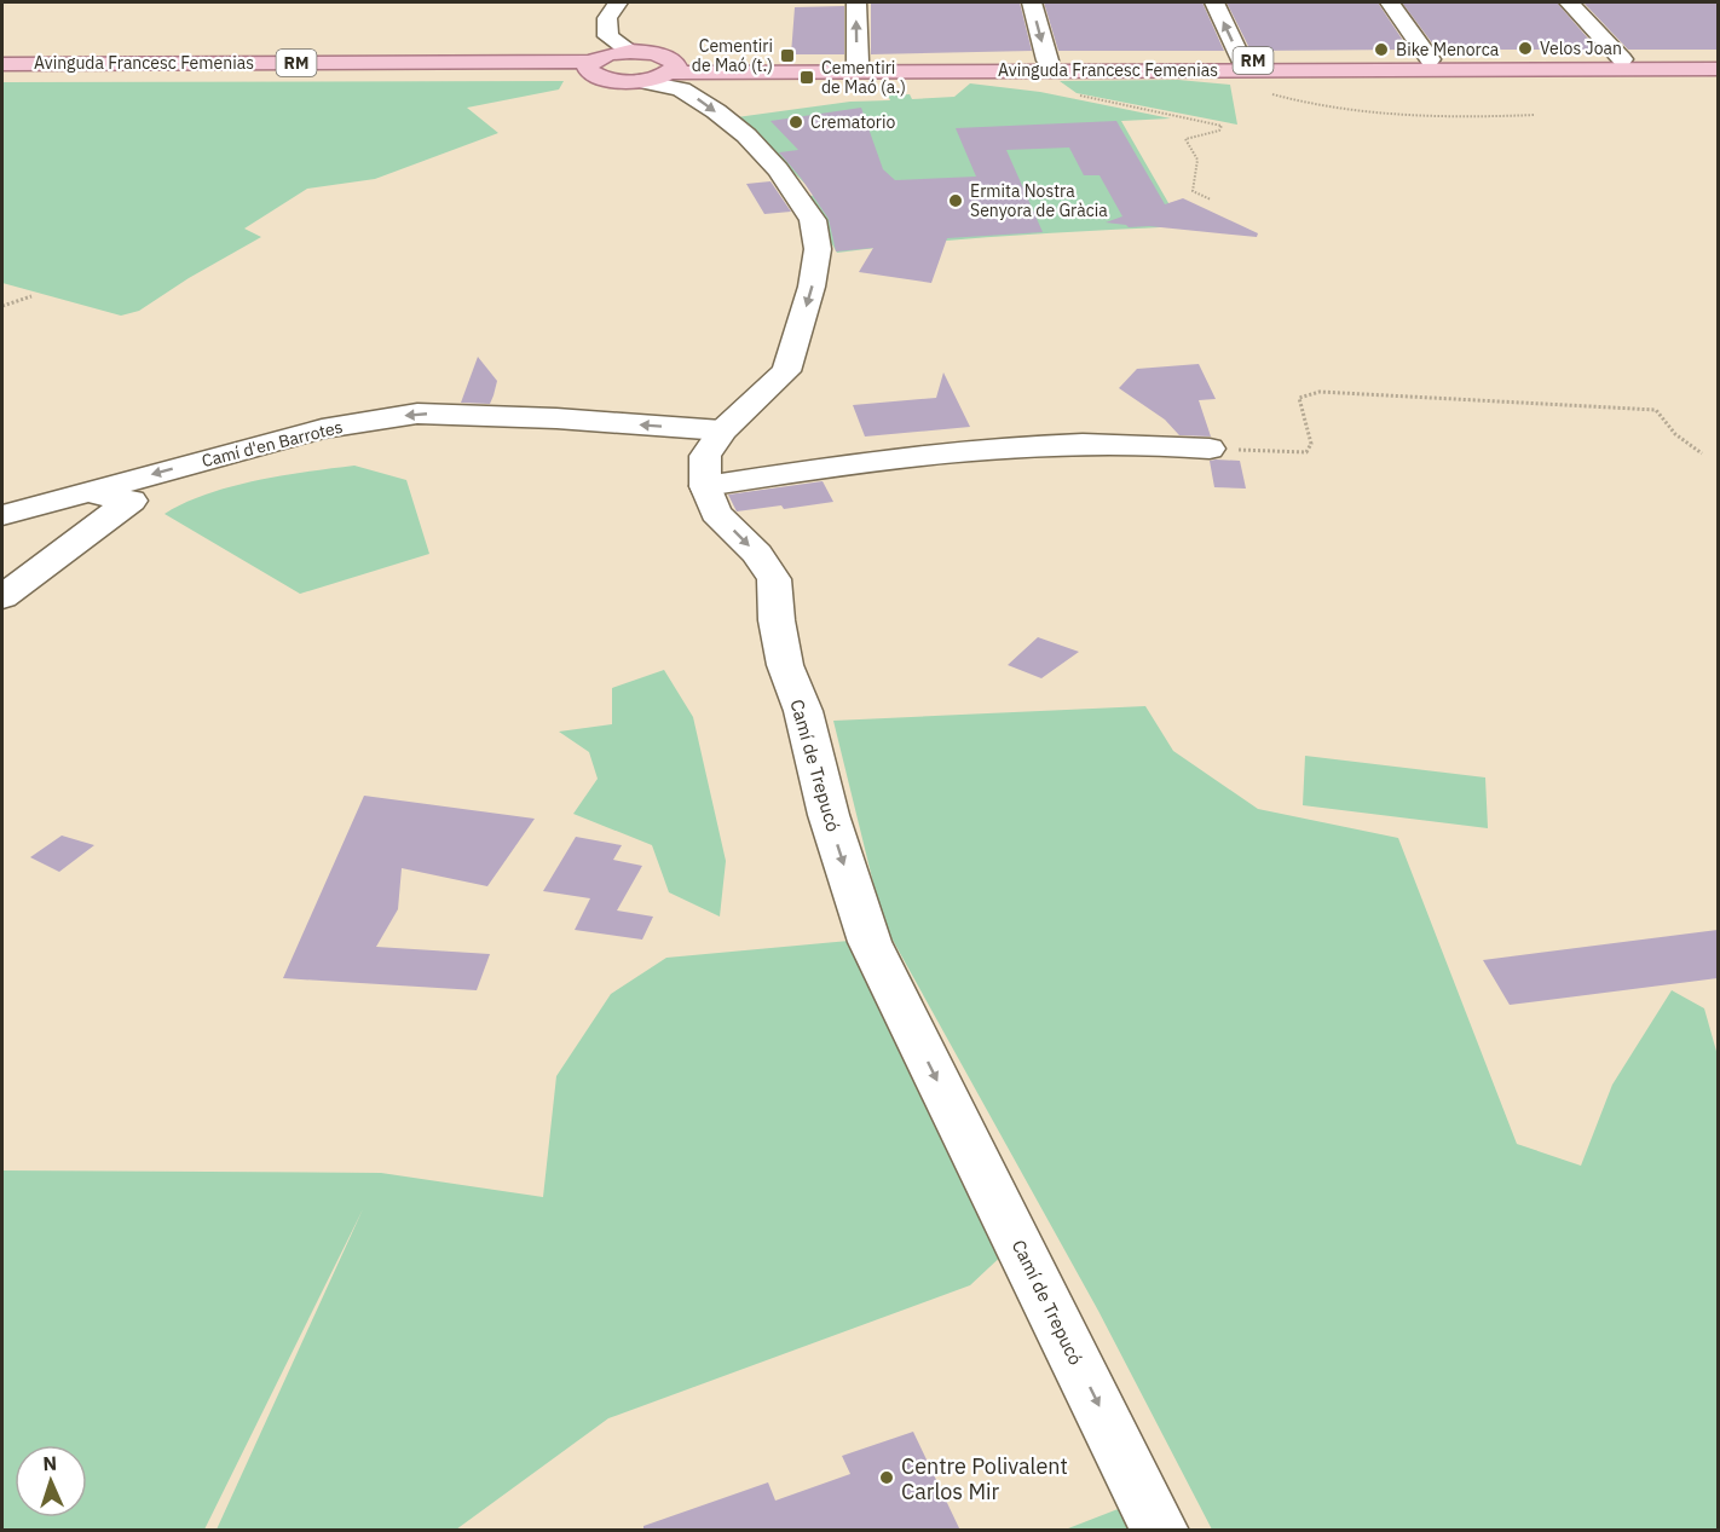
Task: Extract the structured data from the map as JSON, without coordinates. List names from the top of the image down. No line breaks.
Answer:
{"streets":{"main road":["RM","Avinguda Francesc Femenias"],"street":["Camí d'en Barrotes","Camí de Trepucó"]},"crossings":[["RM","Avinguda Francesc Femenias"]],"one_way":["Camí d'en Barrotes","Camí de Trepucó"],"places":{"other":["Velos Joan","Bike Menorca","Crematorio","Ermita Nostra Senyora de Gràcia","Centre Polivalent Carlos Mir"],"transit":["Cementiri de Maó (t.)","Cementiri de Maó (a.)"]},"north":"top"}
